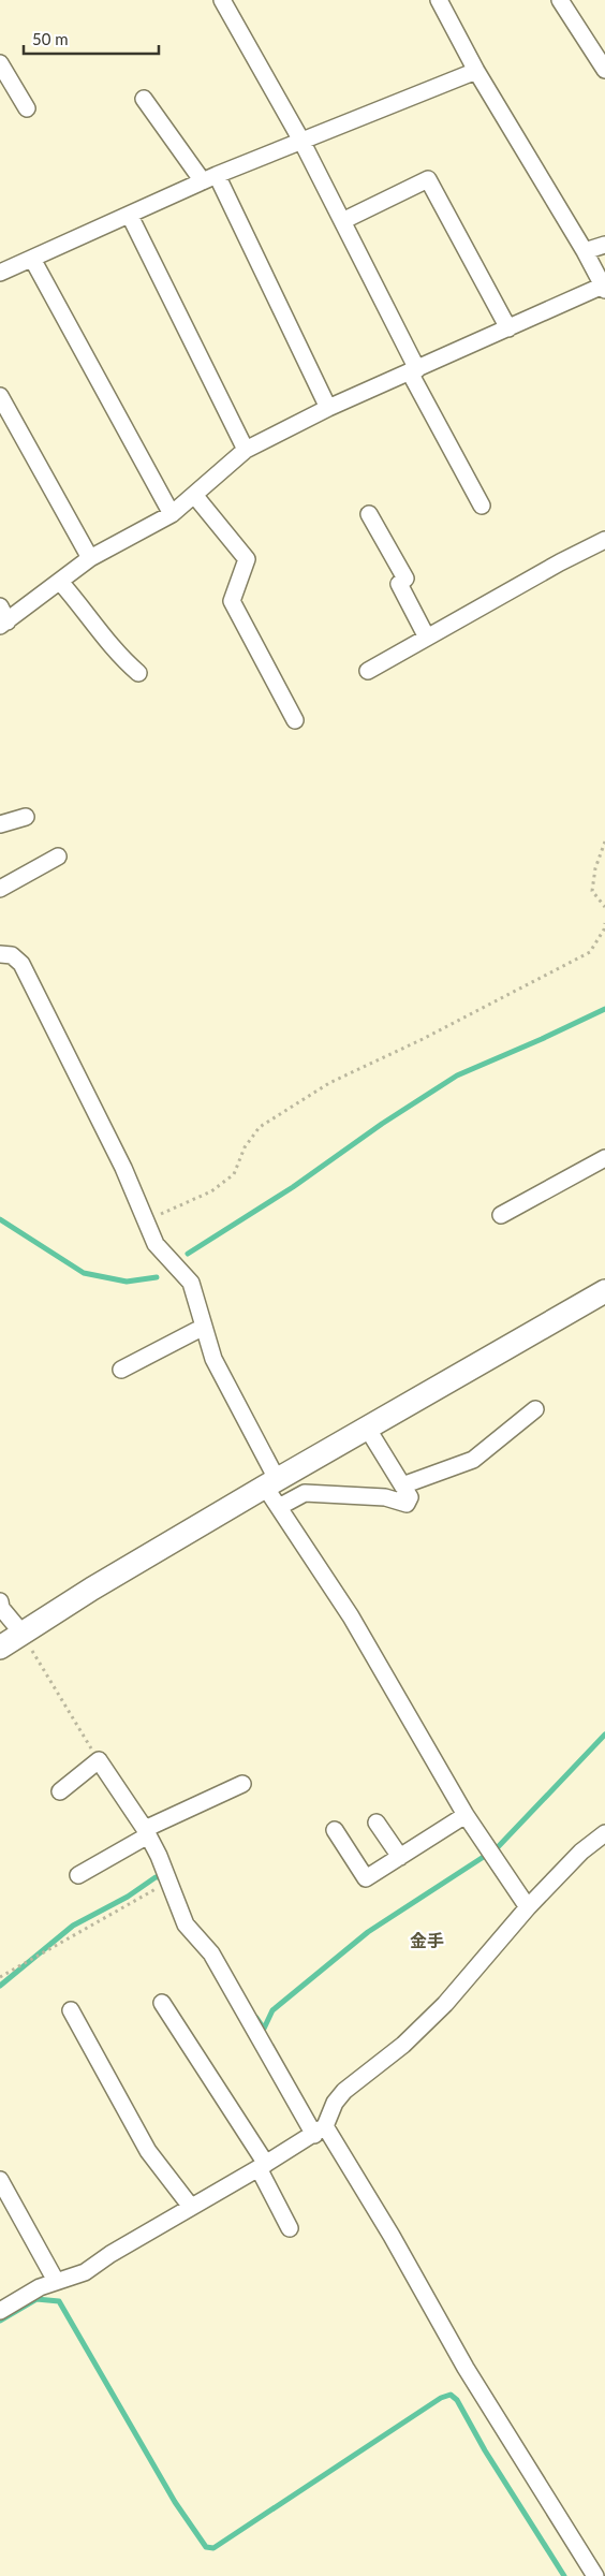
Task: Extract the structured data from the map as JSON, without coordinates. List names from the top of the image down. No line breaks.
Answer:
{"districts":["金手"],"scale_bar":"50 m"}
